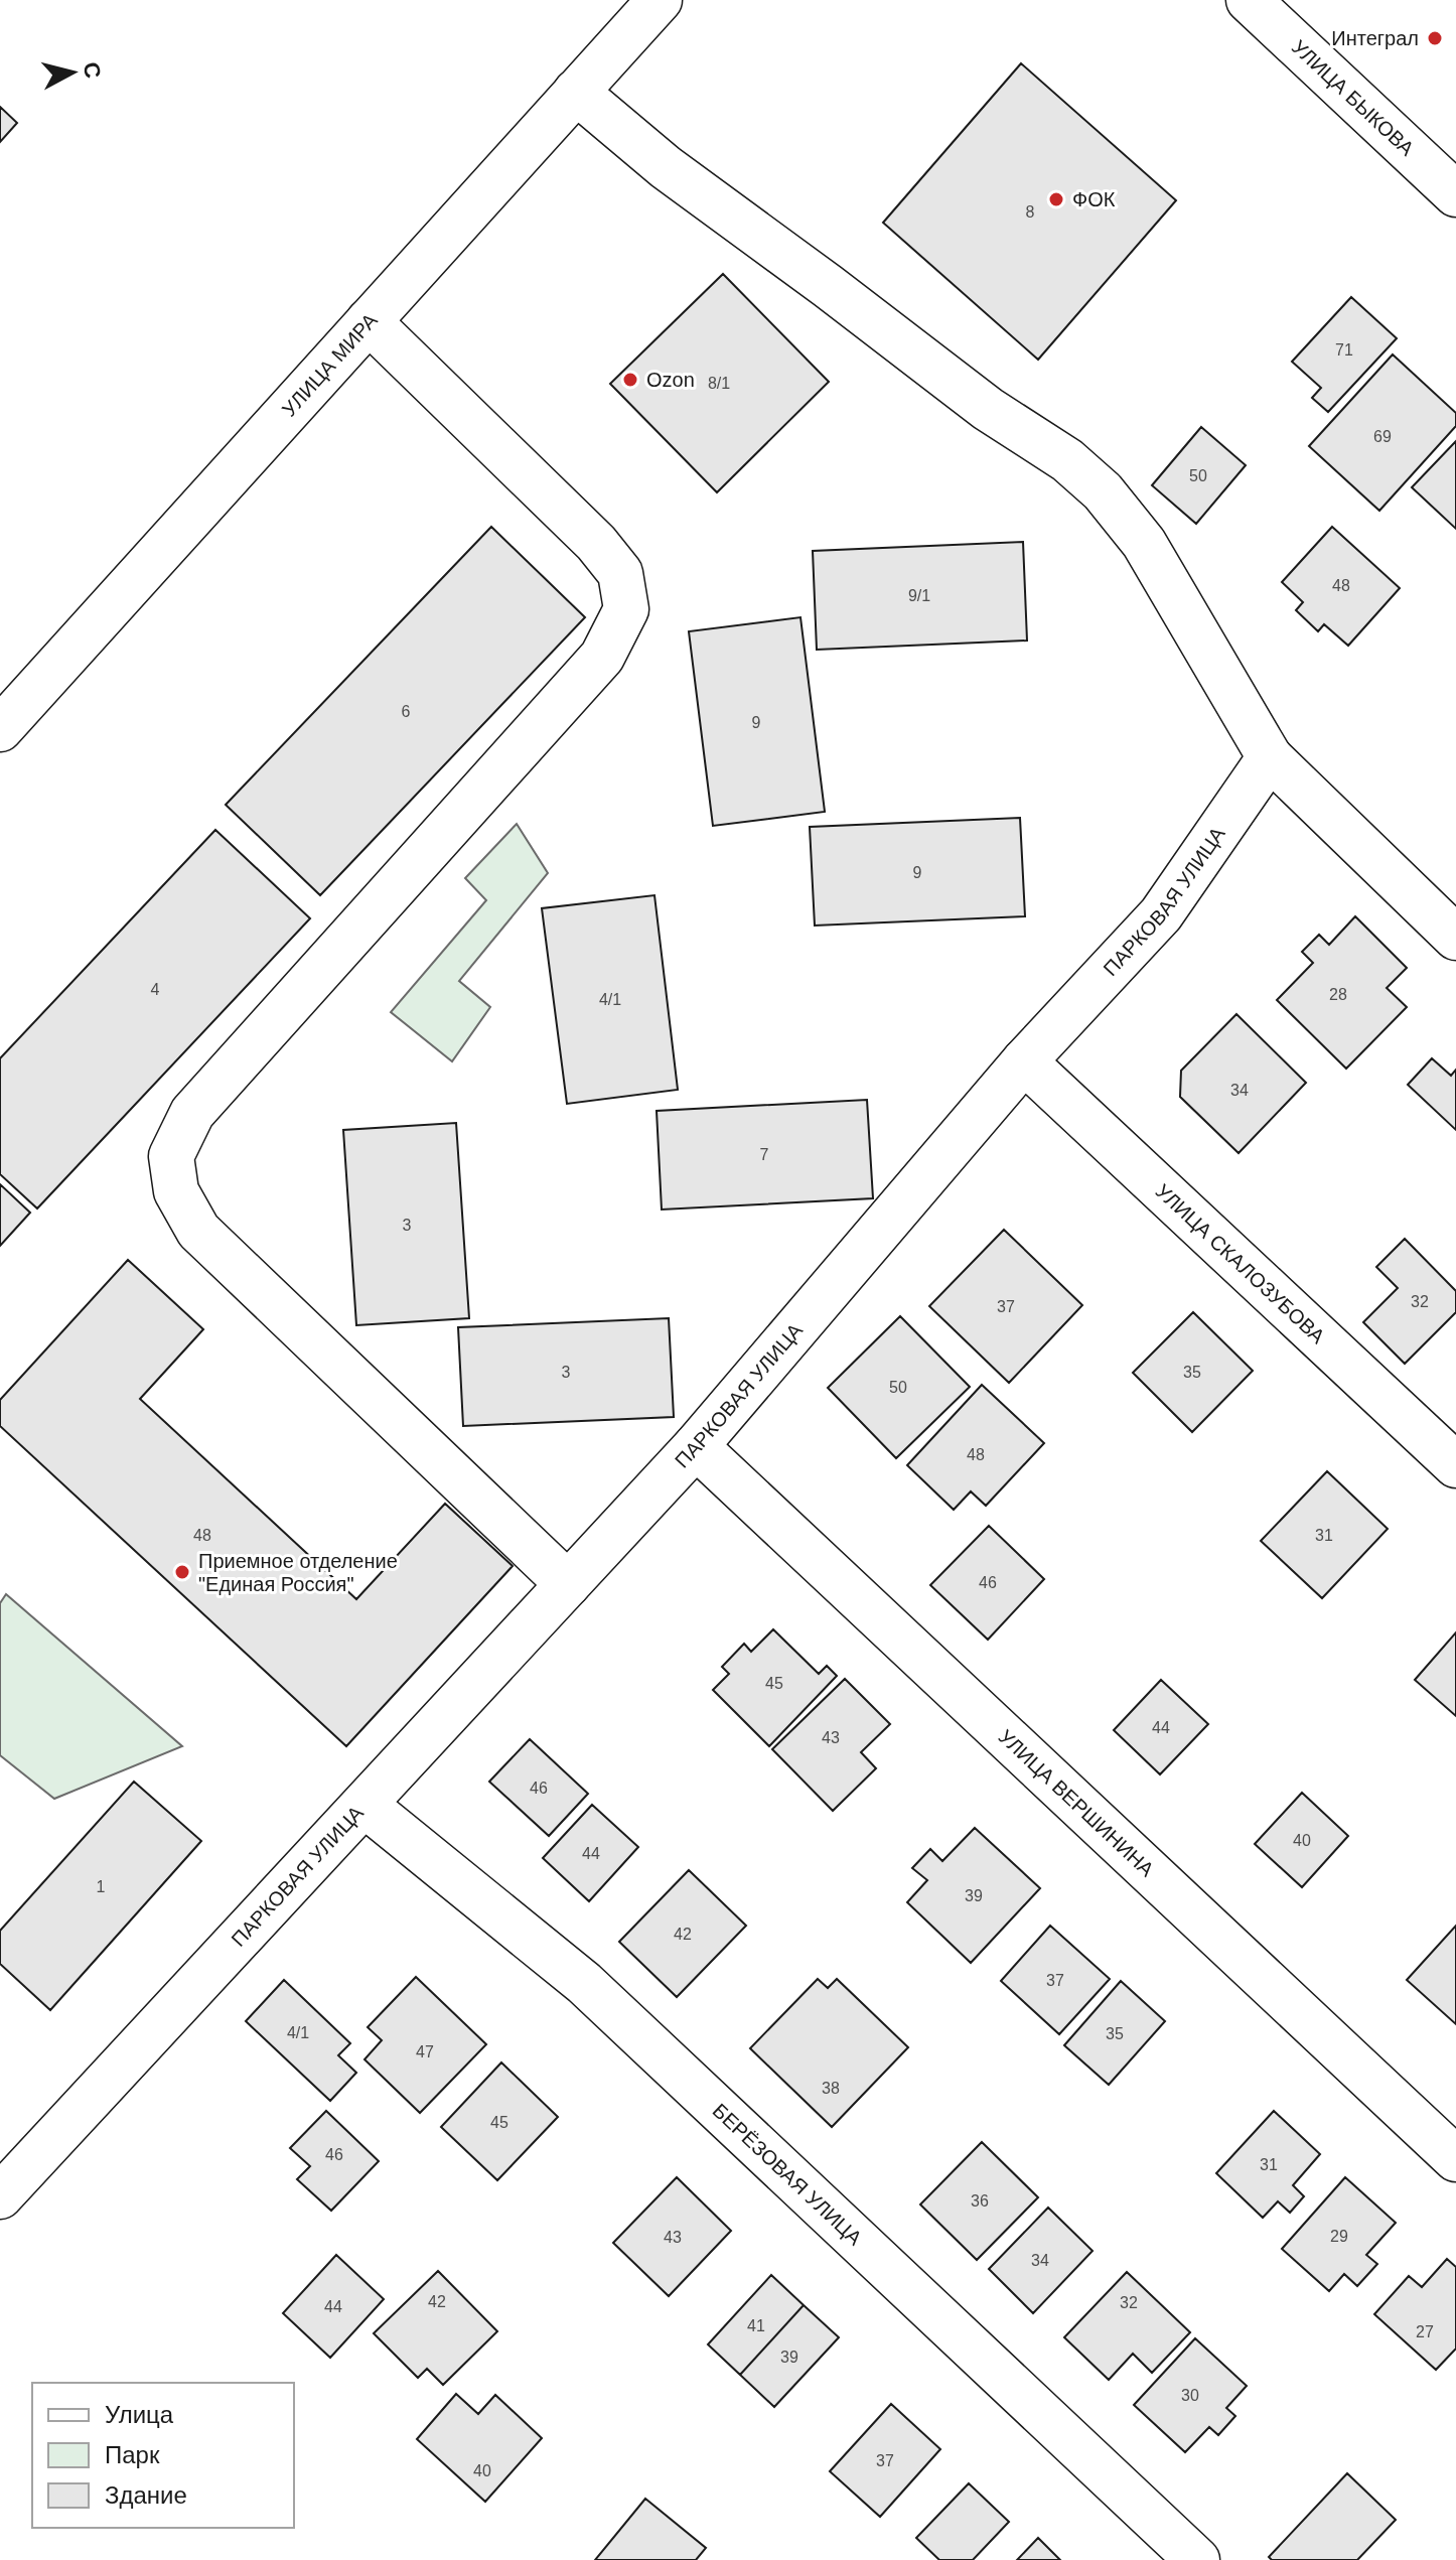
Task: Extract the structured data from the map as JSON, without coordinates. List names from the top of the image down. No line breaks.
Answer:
{"streets":{"street":["УЛИЦА БЫКОВА","УЛИЦА МИРА","ПАРКОВАЯ УЛИЦА","УЛИЦА СКАЛОЗУБОВА","УЛИЦА ВЕРШИНИНА","БЕРЁЗОВАЯ УЛИЦА"]},"crossings":[["ПАРКОВАЯ УЛИЦА","УЛИЦА СКАЛОЗУБОВА"],["ПАРКОВАЯ УЛИЦА","УЛИЦА ВЕРШИНИНА"],["ПАРКОВАЯ УЛИЦА","БЕРЁЗОВАЯ УЛИЦА"]],"places":["Интеграл","ФОК","Ozon","Приемное отделение \"Единая Россия\""],"house_numbers":["8","71","8/1","69","50","48","9/1","6","9","9","4","28","4/1","34","7","3","32","37","3","35","50","48","48","31","46","45","44","43","46","40","44","1","39","42","37","4/1","35","47","38","45","46","31","36","29","43","34","42","32","44","41","27","39","30","37","40"],"legend":["Улица","Парк","Здание"],"north":"right"}
